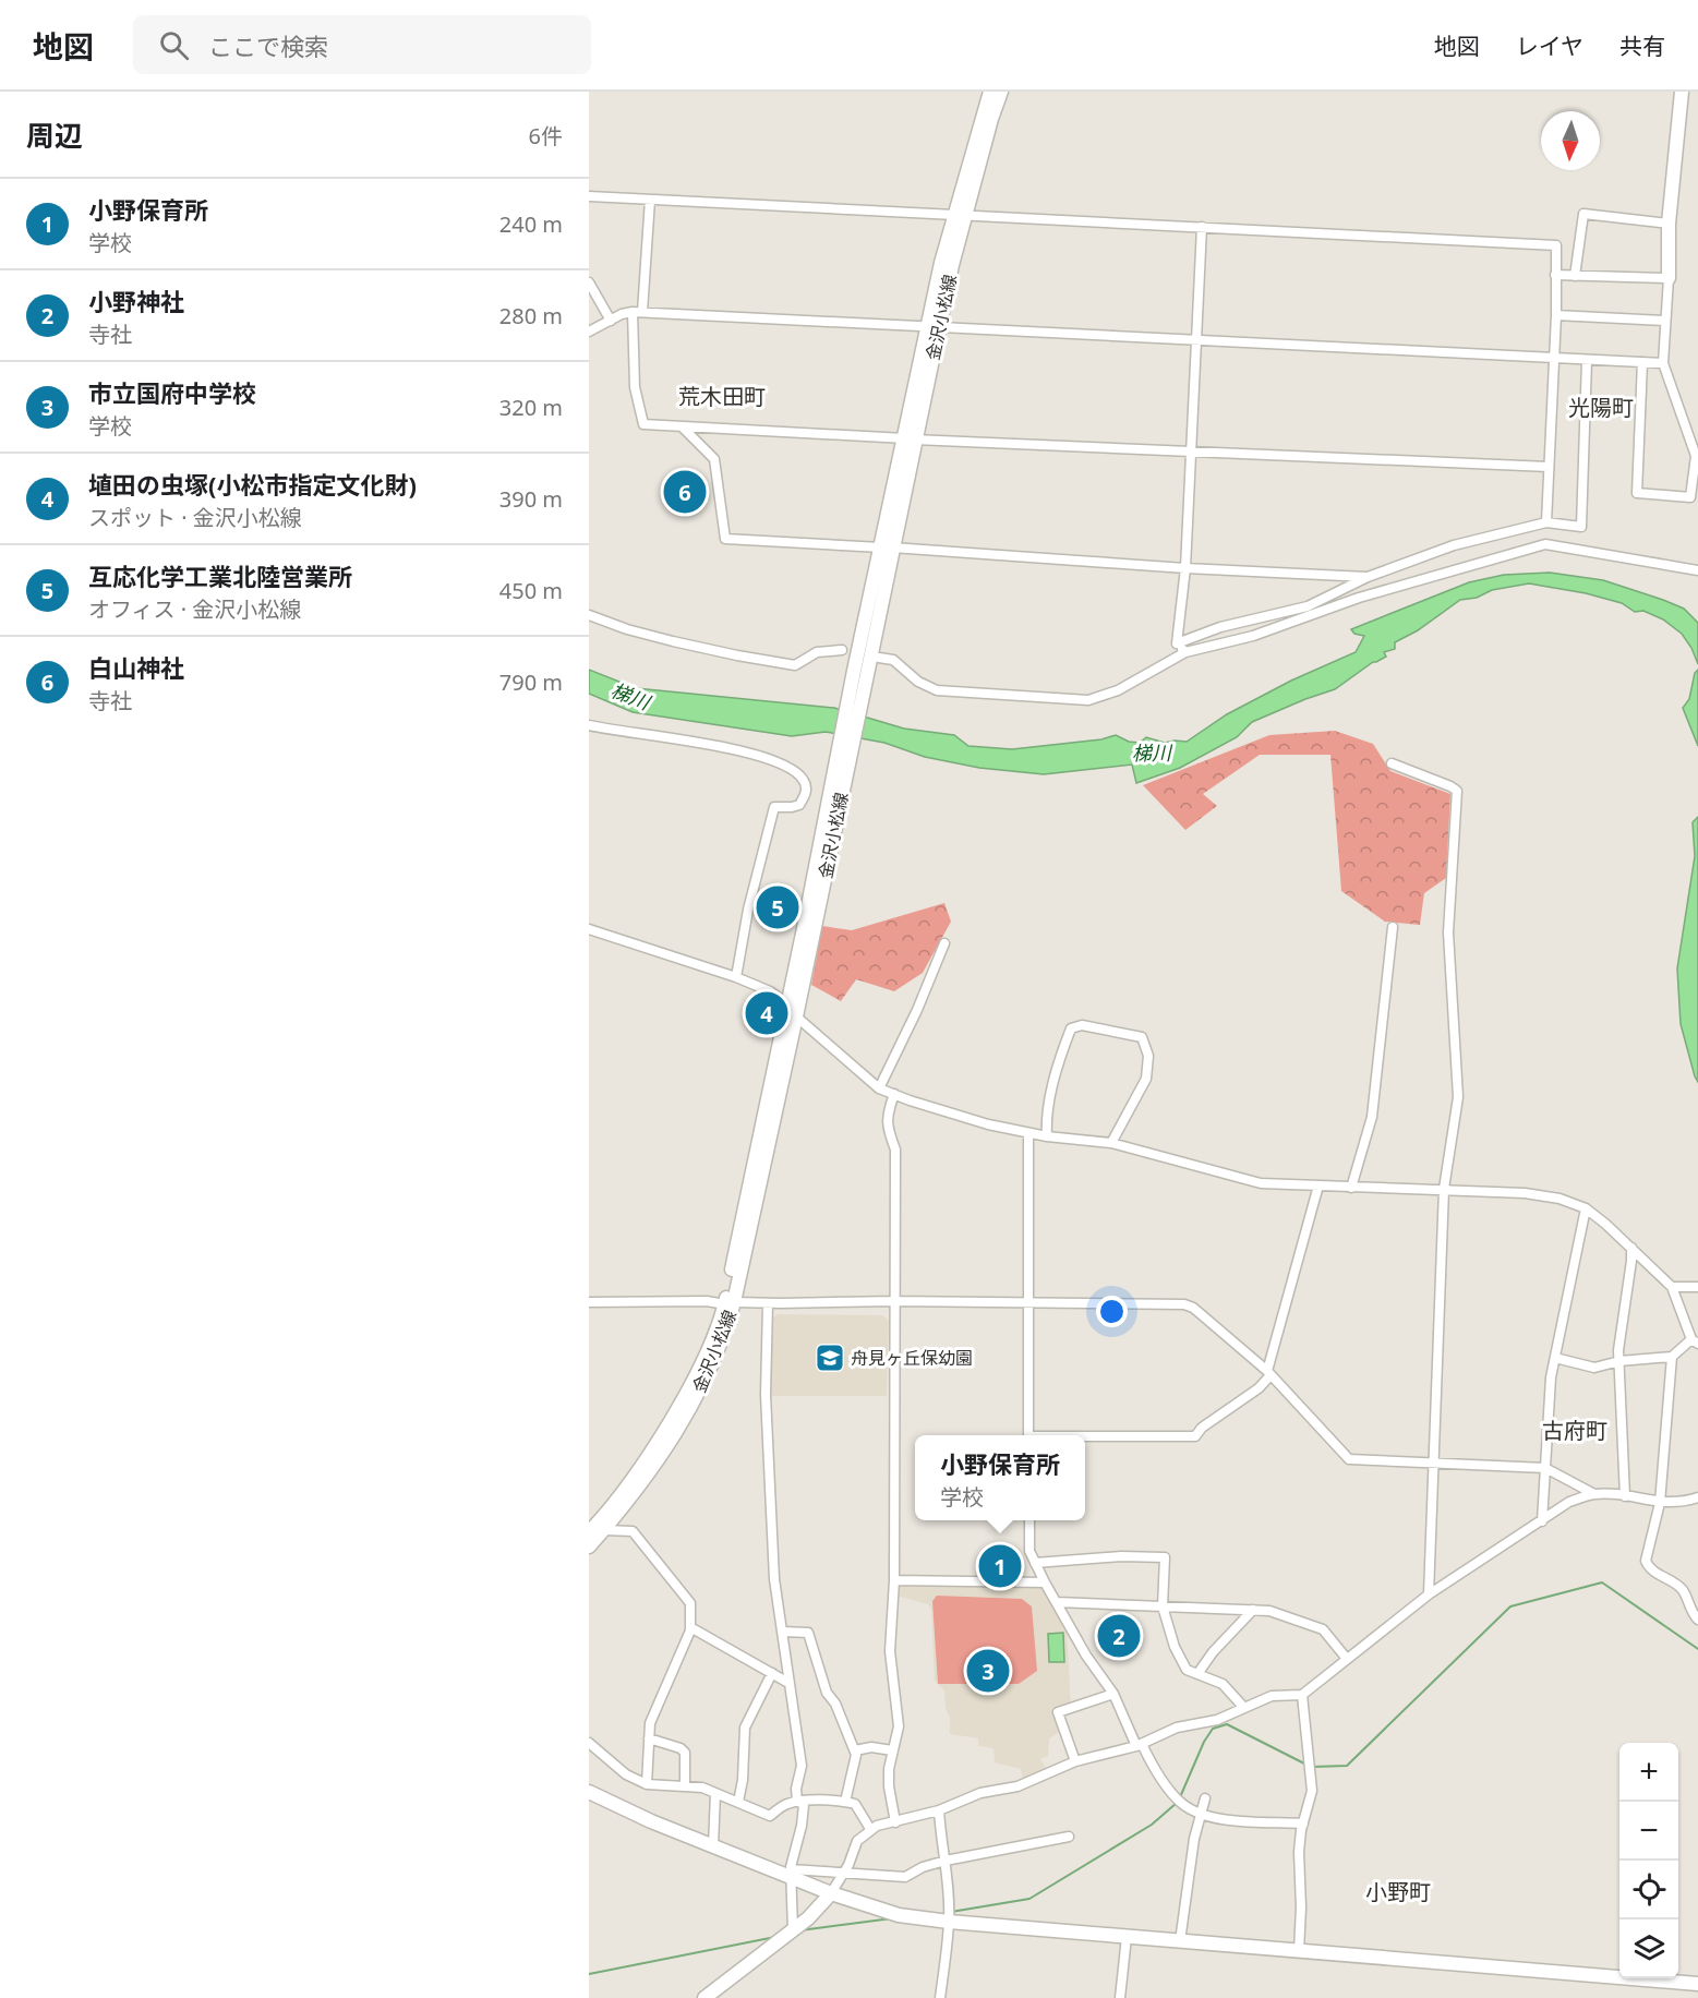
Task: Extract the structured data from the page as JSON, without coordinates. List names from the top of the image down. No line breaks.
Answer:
{"streets":{"main road":["金沢小松線"]},"districts":["荒木田町","光陽町","古府町","小野町"],"water":["梯川"],"places":{"school or university":["舟見ヶ丘保幼園"]},"north":"bottom","page":{"header":"地図","search":"ここで検索","nav":["地図","レイヤ","共有"],"heading":["周辺","6件"],"list":[{"mark":"1","name":"小野保育所","note":"学校","value":"240 m"},{"mark":"2","name":"小野神社","note":"寺社","value":"280 m"},{"mark":"3","name":"市立国府中学校","note":"学校","value":"320 m"},{"mark":"4","name":"埴田の虫塚(小松市指定文化財)","note":"スポット · 金沢小松線","value":"390 m"},{"mark":"5","name":"互応化学工業北陸営業所","note":"オフィス · 金沢小松線","value":"450 m"},{"mark":"6","name":"白山神社","note":"寺社","value":"790 m"}],"pins":["6","5","4","1","2","3"],"popup":["小野保育所","学校"],"map_buttons":["+","−"]}}
